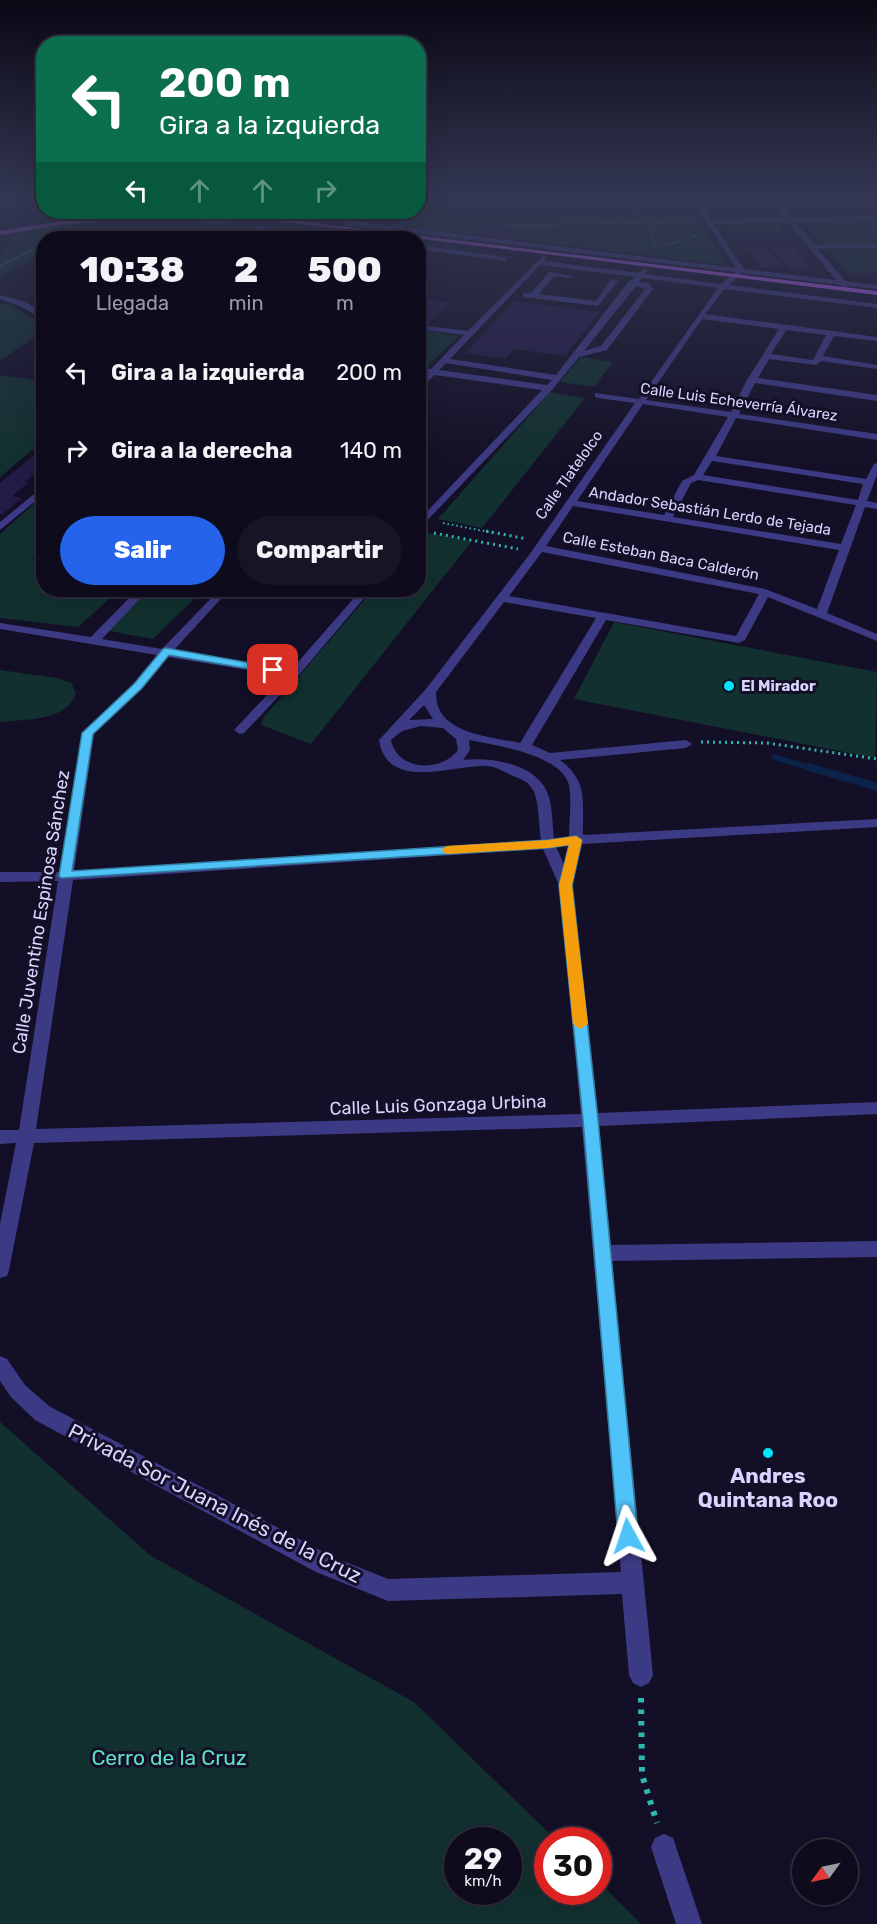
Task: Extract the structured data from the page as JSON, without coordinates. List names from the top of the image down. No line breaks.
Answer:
{"streets":{"street":["Calle Luis Echeverría Álvarez","Calle Tlatelolco","Andador Sebastián Lerdo de Tejada","Calle Esteban Baca Calderón","Calle Juventino Espinosa Sánchez","Calle Luis Gonzaga Urbina","Privada Sor Juana Inés de la Cruz"]},"crossings":[["Calle Luis Echeverría Álvarez","Calle Tlatelolco"],["Calle Tlatelolco","Andador Sebastián Lerdo de Tejada"],["Calle Tlatelolco","Calle Esteban Baca Calderón"],["Calle Juventino Espinosa Sánchez","Calle Luis Gonzaga Urbina"]],"parks":["Cerro de la Cruz"],"places":["El Mirador","Andres Quintana Roo"],"north":"bottom left","page":{"turn":["200 m","Gira a la izquierda"],"eta":["10:38","Llegada","2","min","500","m"],"list":[{"name":"Gira a la izquierda","value":"200 m"},{"name":"Gira a la derecha","value":"140 m"}],"buttons":["Salir","Compartir"],"speed":"29 km/h","limit":"30"}}
